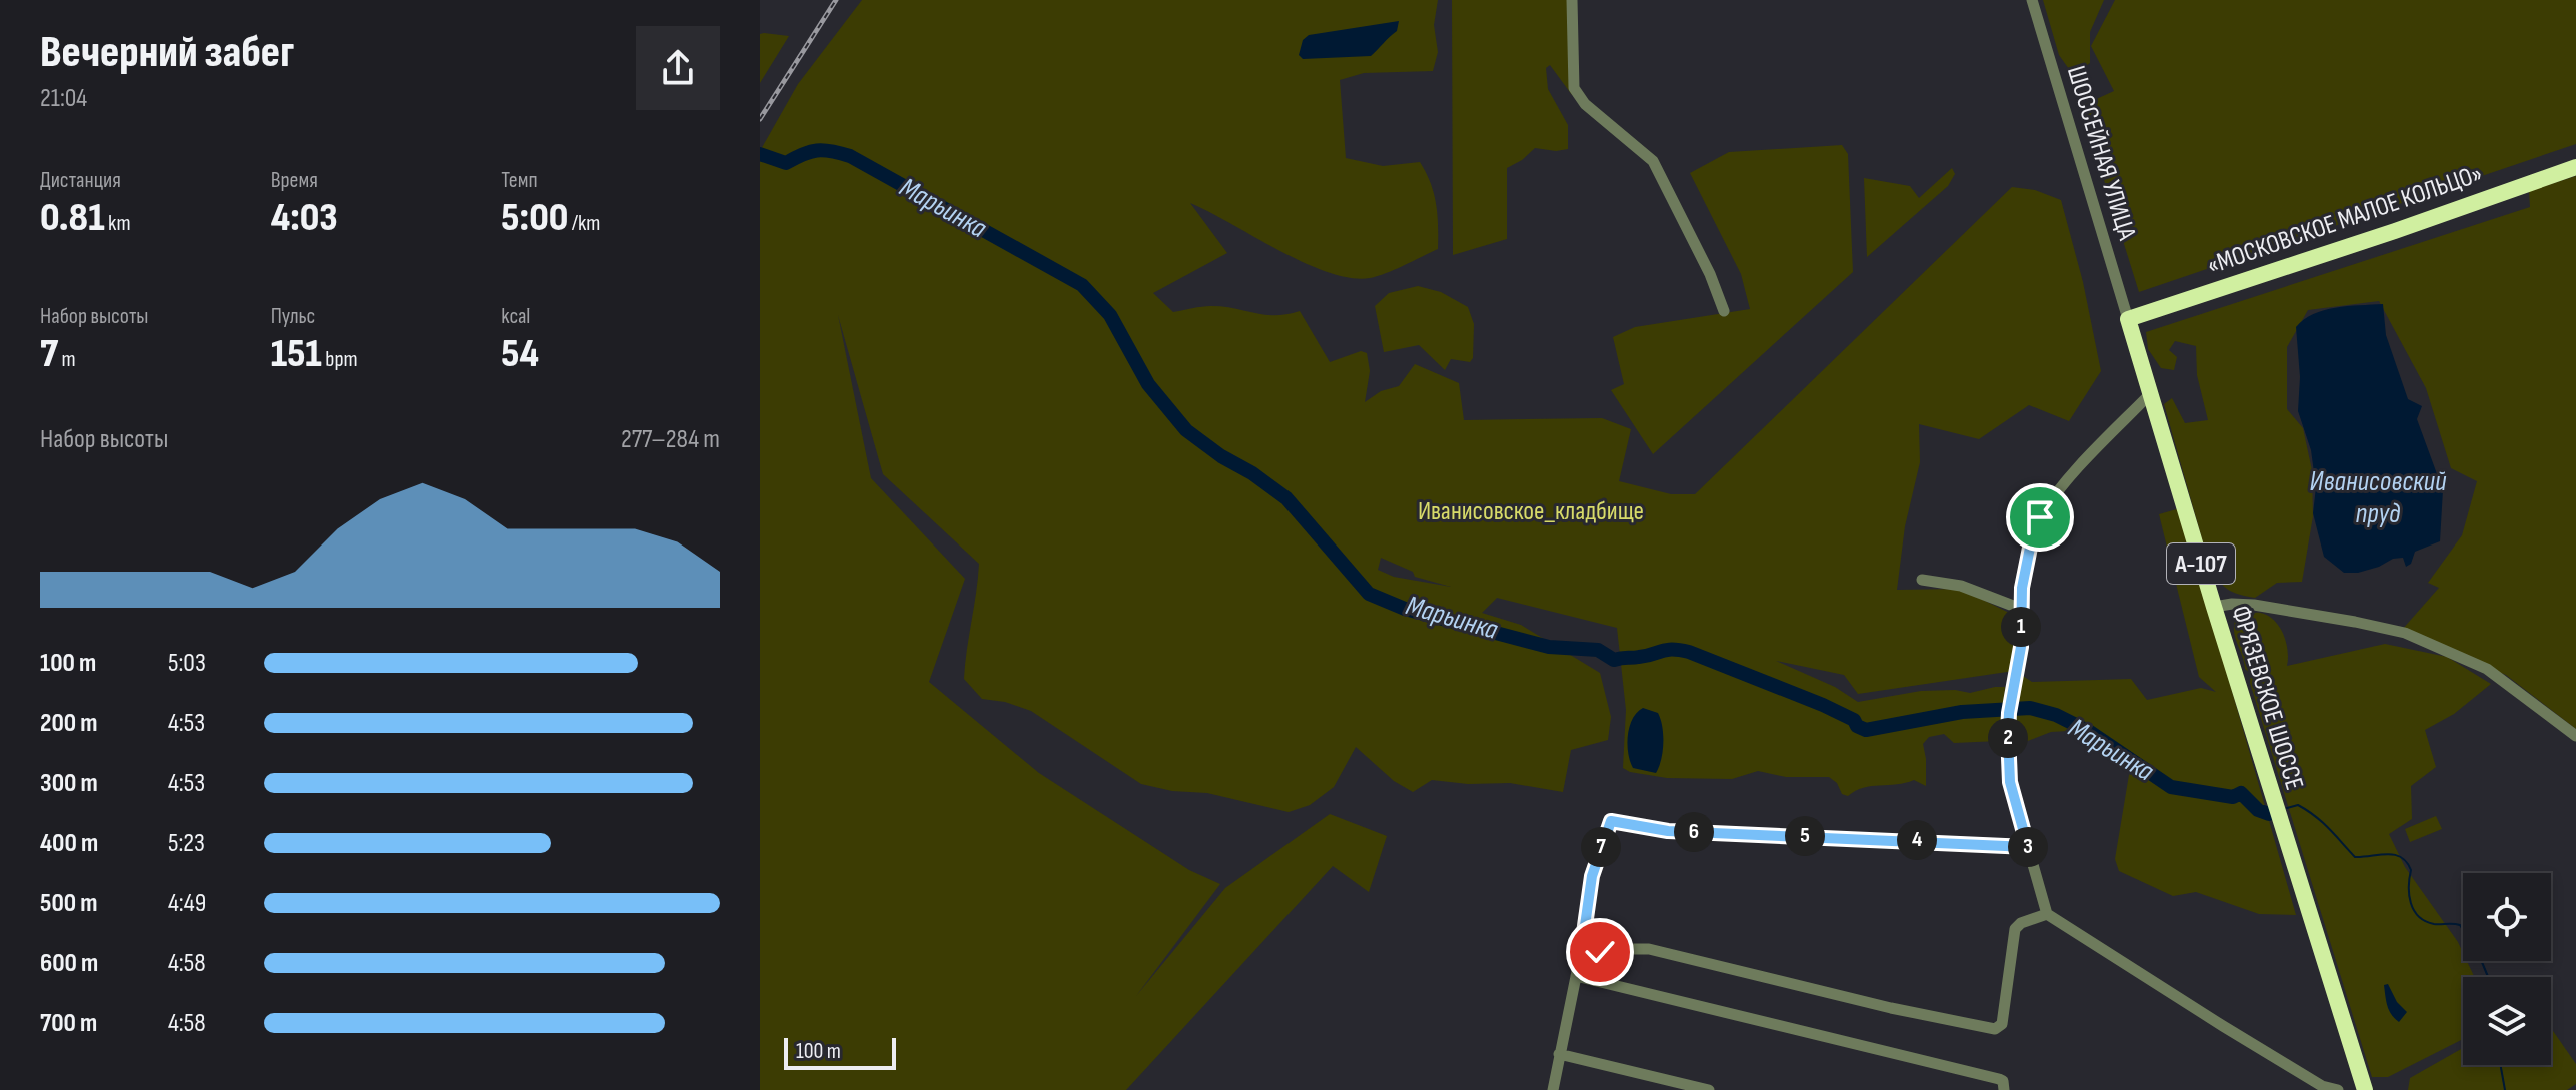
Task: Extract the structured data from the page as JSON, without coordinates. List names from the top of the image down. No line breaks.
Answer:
{"streets":{"highway":["«МОСКОВСКОЕ МАЛОЕ КОЛЬЦО»","А-107","ФРЯЗЕВСКОЕ ШОССЕ"],"street":["ШОССЕЙНАЯ УЛИЦА"]},"crossings":[["ШОССЕЙНАЯ УЛИЦА","«МОСКОВСКОЕ МАЛОЕ КОЛЬЦО»"],["ШОССЕЙНАЯ УЛИЦА","ФРЯЗЕВСКОЕ ШОССЕ"],["«МОСКОВСКОЕ МАЛОЕ КОЛЬЦО»","ФРЯЗЕВСКОЕ ШОССЕ"]],"water":["Марьинка","Иванисовский пруд"],"parks":["Иванисовское_кладбище"],"scale_bar":"100 m","page":{"heading":["Вечерний забег","21:04"],"stats":[["Дистанция","0.81 km"],["Время","4:03"],["Темп","5:00 /km"],["Набор высоты","7 m"],["Пульс","151 bpm"],["kcal","54"]],"chart":["Набор высоты","277–284 m"],"pins":["1","2","6","5","4","3","7"],"list":[{"name":"100 m","note":"5:03"},{"name":"200 m","note":"4:53"},{"name":"300 m","note":"4:53"},{"name":"400 m","note":"5:23"},{"name":"500 m","note":"4:49"},{"name":"600 m","note":"4:58"},{"name":"700 m","note":"4:58"}],"scale":"100 m"}}
